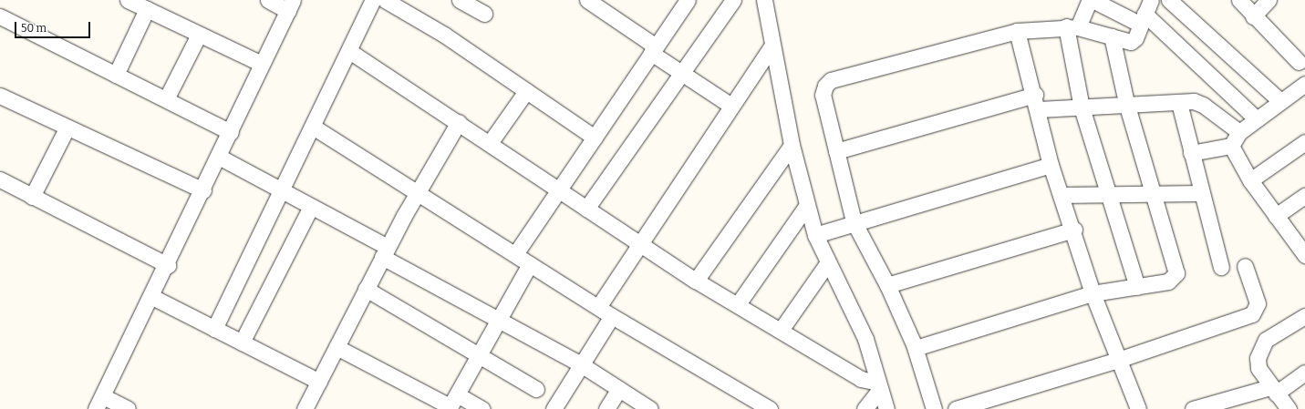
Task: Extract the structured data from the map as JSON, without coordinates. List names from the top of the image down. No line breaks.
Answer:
{"scale_bar":"50 m"}
